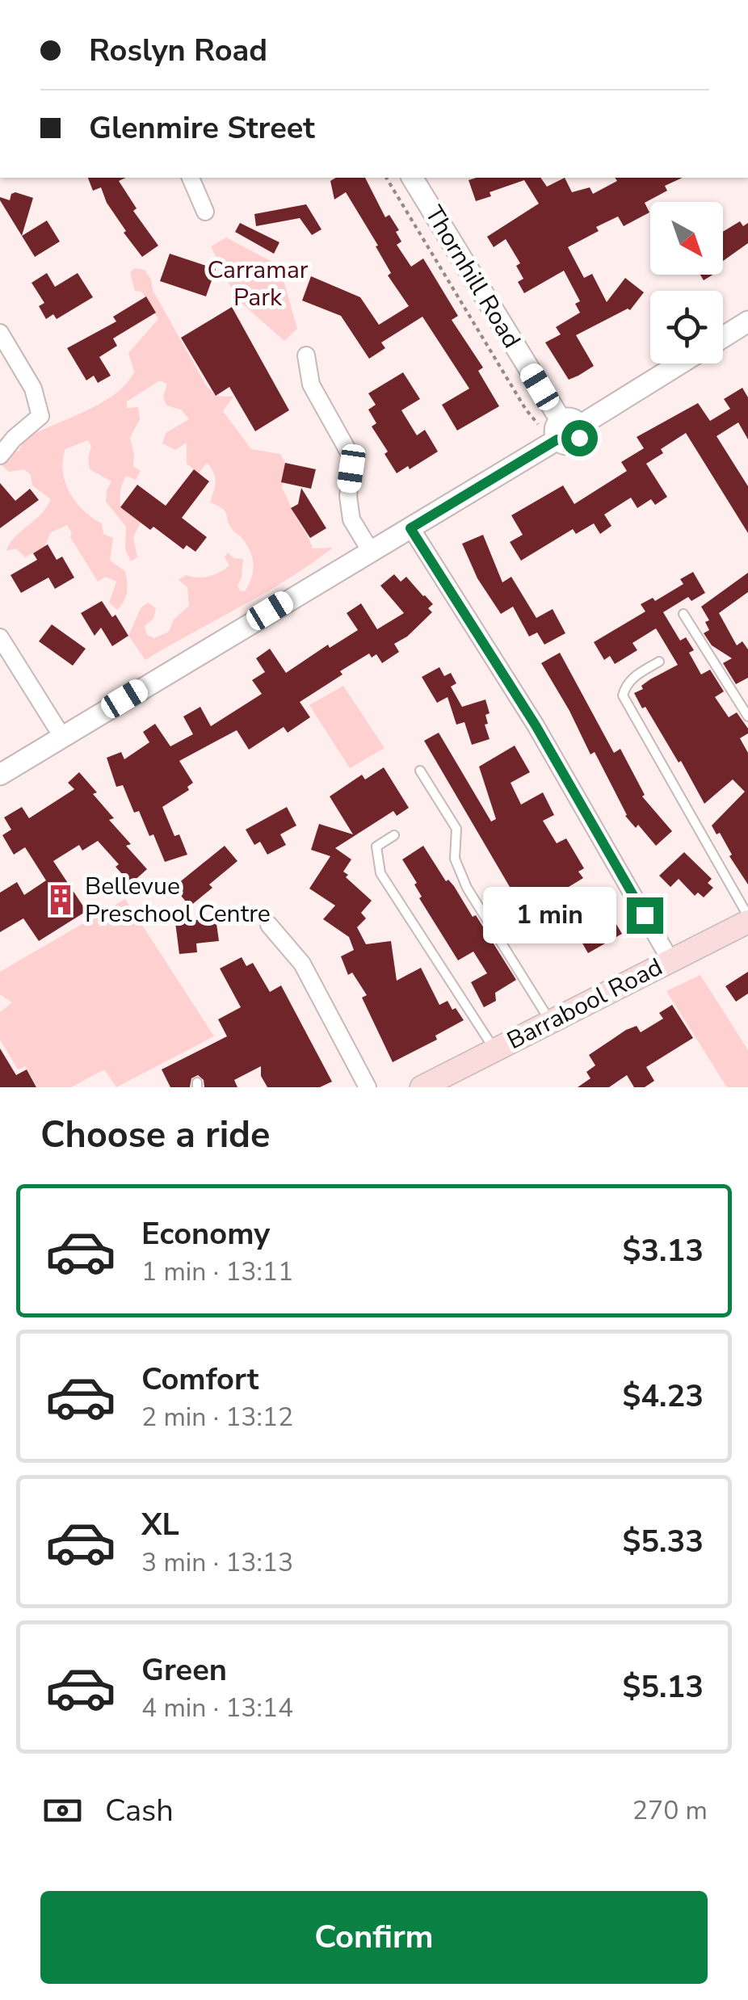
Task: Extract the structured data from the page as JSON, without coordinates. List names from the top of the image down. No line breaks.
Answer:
{"streets":{"main road":["Barrabool Road"],"street":["Thornhill Road"]},"parks":["Carramar Park"],"places":{"building":["Bellevue Preschool Centre"]},"north":"bottom right","page":{"banner":["Roslyn Road","Glenmire Street"],"bubble":"1 min","heading":"Choose a ride","list":[{"name":"Economy","note":"1 min · 13:11","value":"$3.13"},{"name":"Comfort","note":"2 min · 13:12","value":"$4.23"},{"name":"XL","note":"3 min · 13:13","value":"$5.33"},{"name":"Green","note":"4 min · 13:14","value":"$5.13"}],"pay":["Cash","270 m"],"buttons":"Confirm"}}
